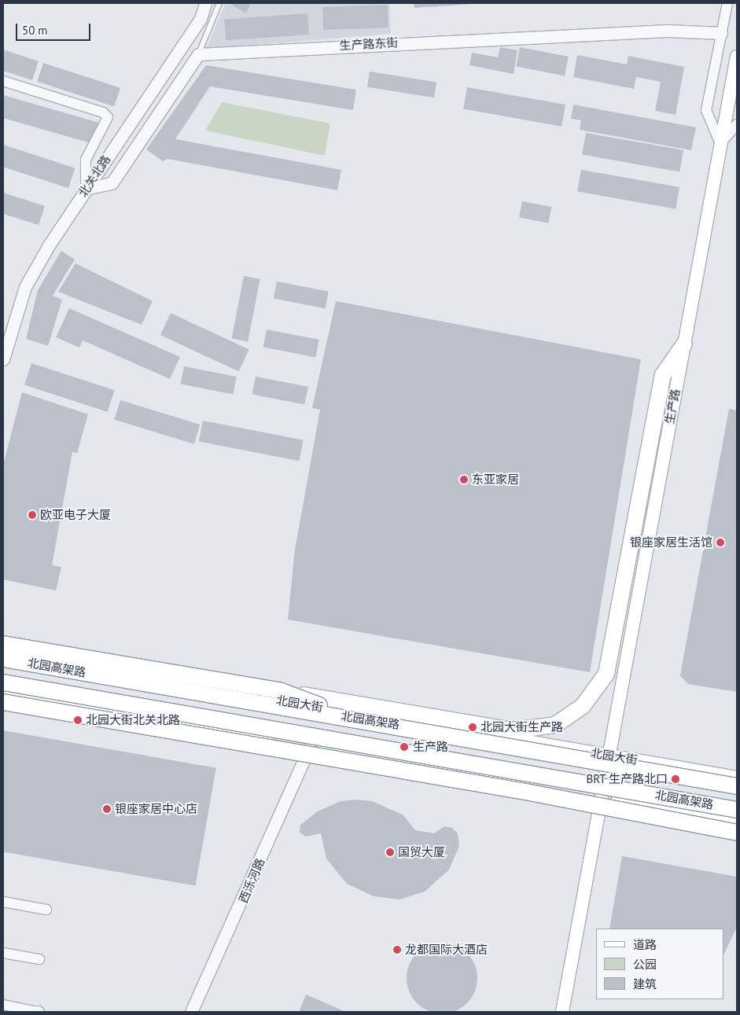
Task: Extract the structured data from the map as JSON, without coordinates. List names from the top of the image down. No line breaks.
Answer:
{"streets":{"highway":["北园高架路"],"main road":["生产路","北园大街"],"street":["生产路东街","北关北路","西泺河路"]},"crossings":[["生产路","北园大街"]],"places":["东亚家居","欧亚电子大厦","银座家居生活馆","北园大街北关北路","北园大街生产路","生产路","BRT 生产路北口","银座家居中心店","国贸大厦","龙都国际大酒店"],"legend":["道路","公园","建筑"],"scale_bar":"50 m"}
